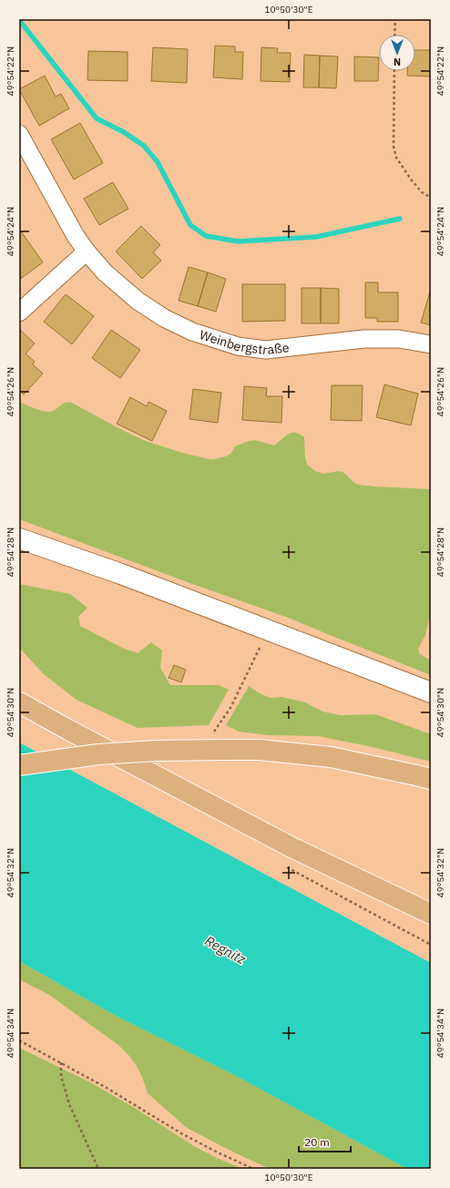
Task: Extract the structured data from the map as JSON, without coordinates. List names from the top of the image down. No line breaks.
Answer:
{"streets":{"street":["Weinbergstraße"]},"water":["Regnitz"],"scale_bar":"20 m","north":"bottom","coordinates":["10°50'30\"E","49°54'22\"N","49°54'24\"N","49°54'26\"N","49°54'28\"N","49°54'30\"N","49°54'32\"N","49°54'34\"N"]}
